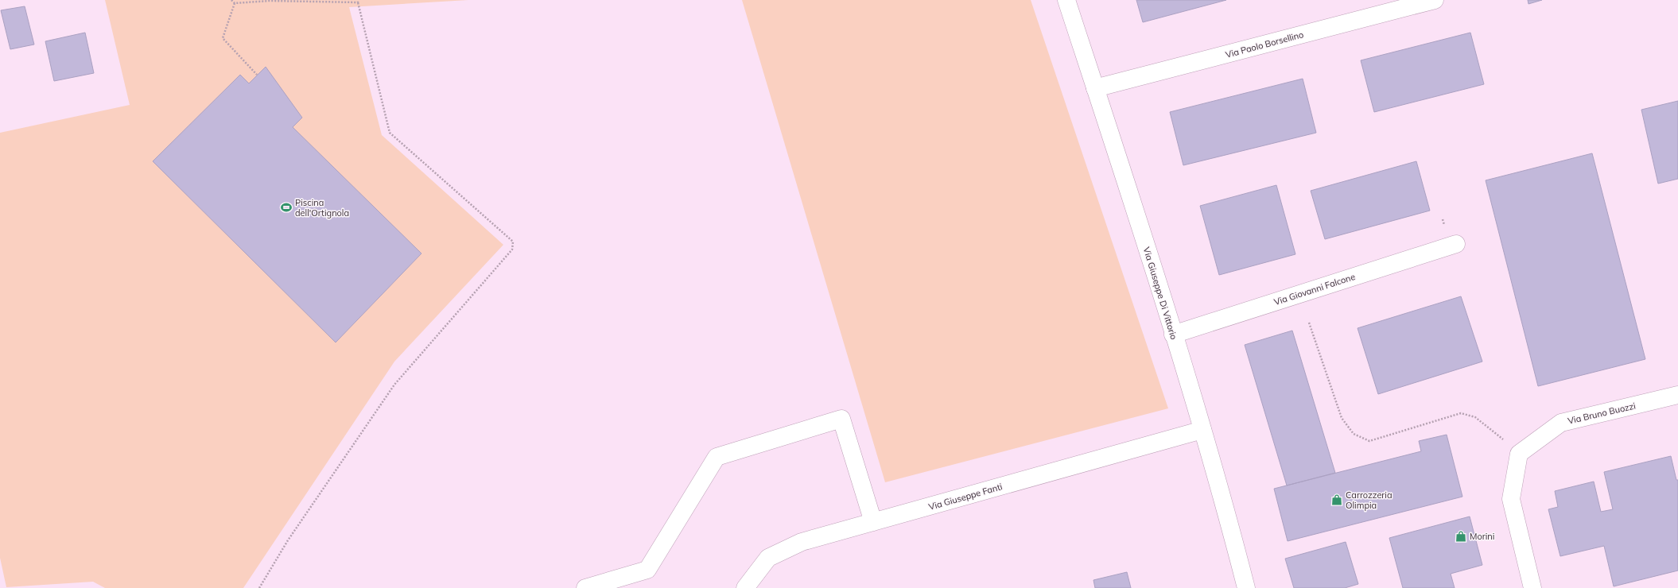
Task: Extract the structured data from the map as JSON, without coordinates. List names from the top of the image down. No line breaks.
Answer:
{"streets":{"street":["Via Paolo Borsellino","Via Giovanni Falcone","Via Giuseppe Di Vittorio","Via Bruno Buozzi","Via Giuseppe Fanti"]},"crossings":[["Via Paolo Borsellino","Via Giuseppe Di Vittorio"],["Via Giovanni Falcone","Via Giuseppe Di Vittorio"],["Via Giuseppe Di Vittorio","Via Giuseppe Fanti"]],"places":{"sports":["Piscina dell'Ortignola"],"shop":["Carrozzeria Olimpia","Morini"]}}
